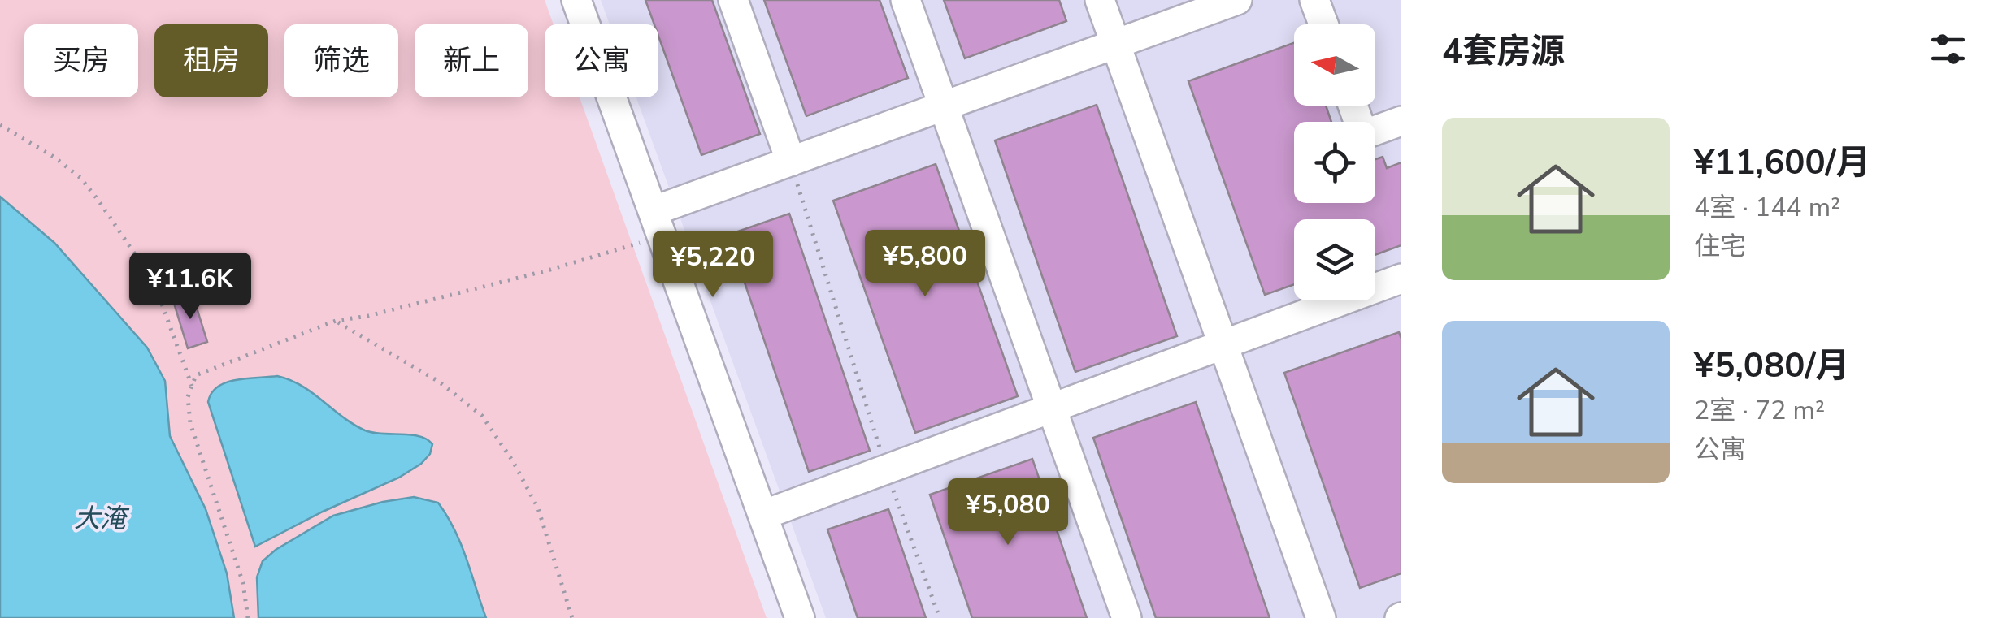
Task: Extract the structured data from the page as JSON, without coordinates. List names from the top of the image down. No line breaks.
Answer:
{"water":["大淹"],"north":"left","page":{"heading":"4套房源","chip":["买房","租房","筛选","新上","公寓"],"list":[{"name":"¥11,600/月","note":"4室 · 144 m² · 住宅"},{"name":"¥5,080/月","note":"2室 · 72 m² · 公寓"}],"price":["¥5,800","¥5,220","¥11.6K","¥5,080"]}}
